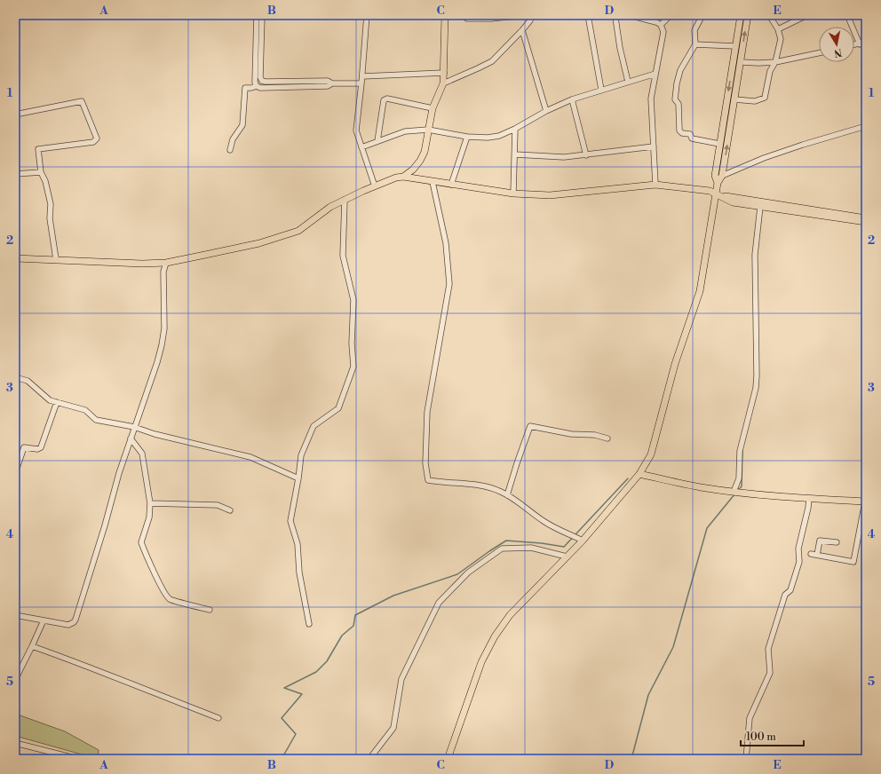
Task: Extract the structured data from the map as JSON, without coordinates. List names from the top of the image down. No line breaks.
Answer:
{"scale_bar":"100 m","north":"bottom","grid":{"columns":["A","B","C","D","E"],"rows":["1","2","3","4","5"]}}
